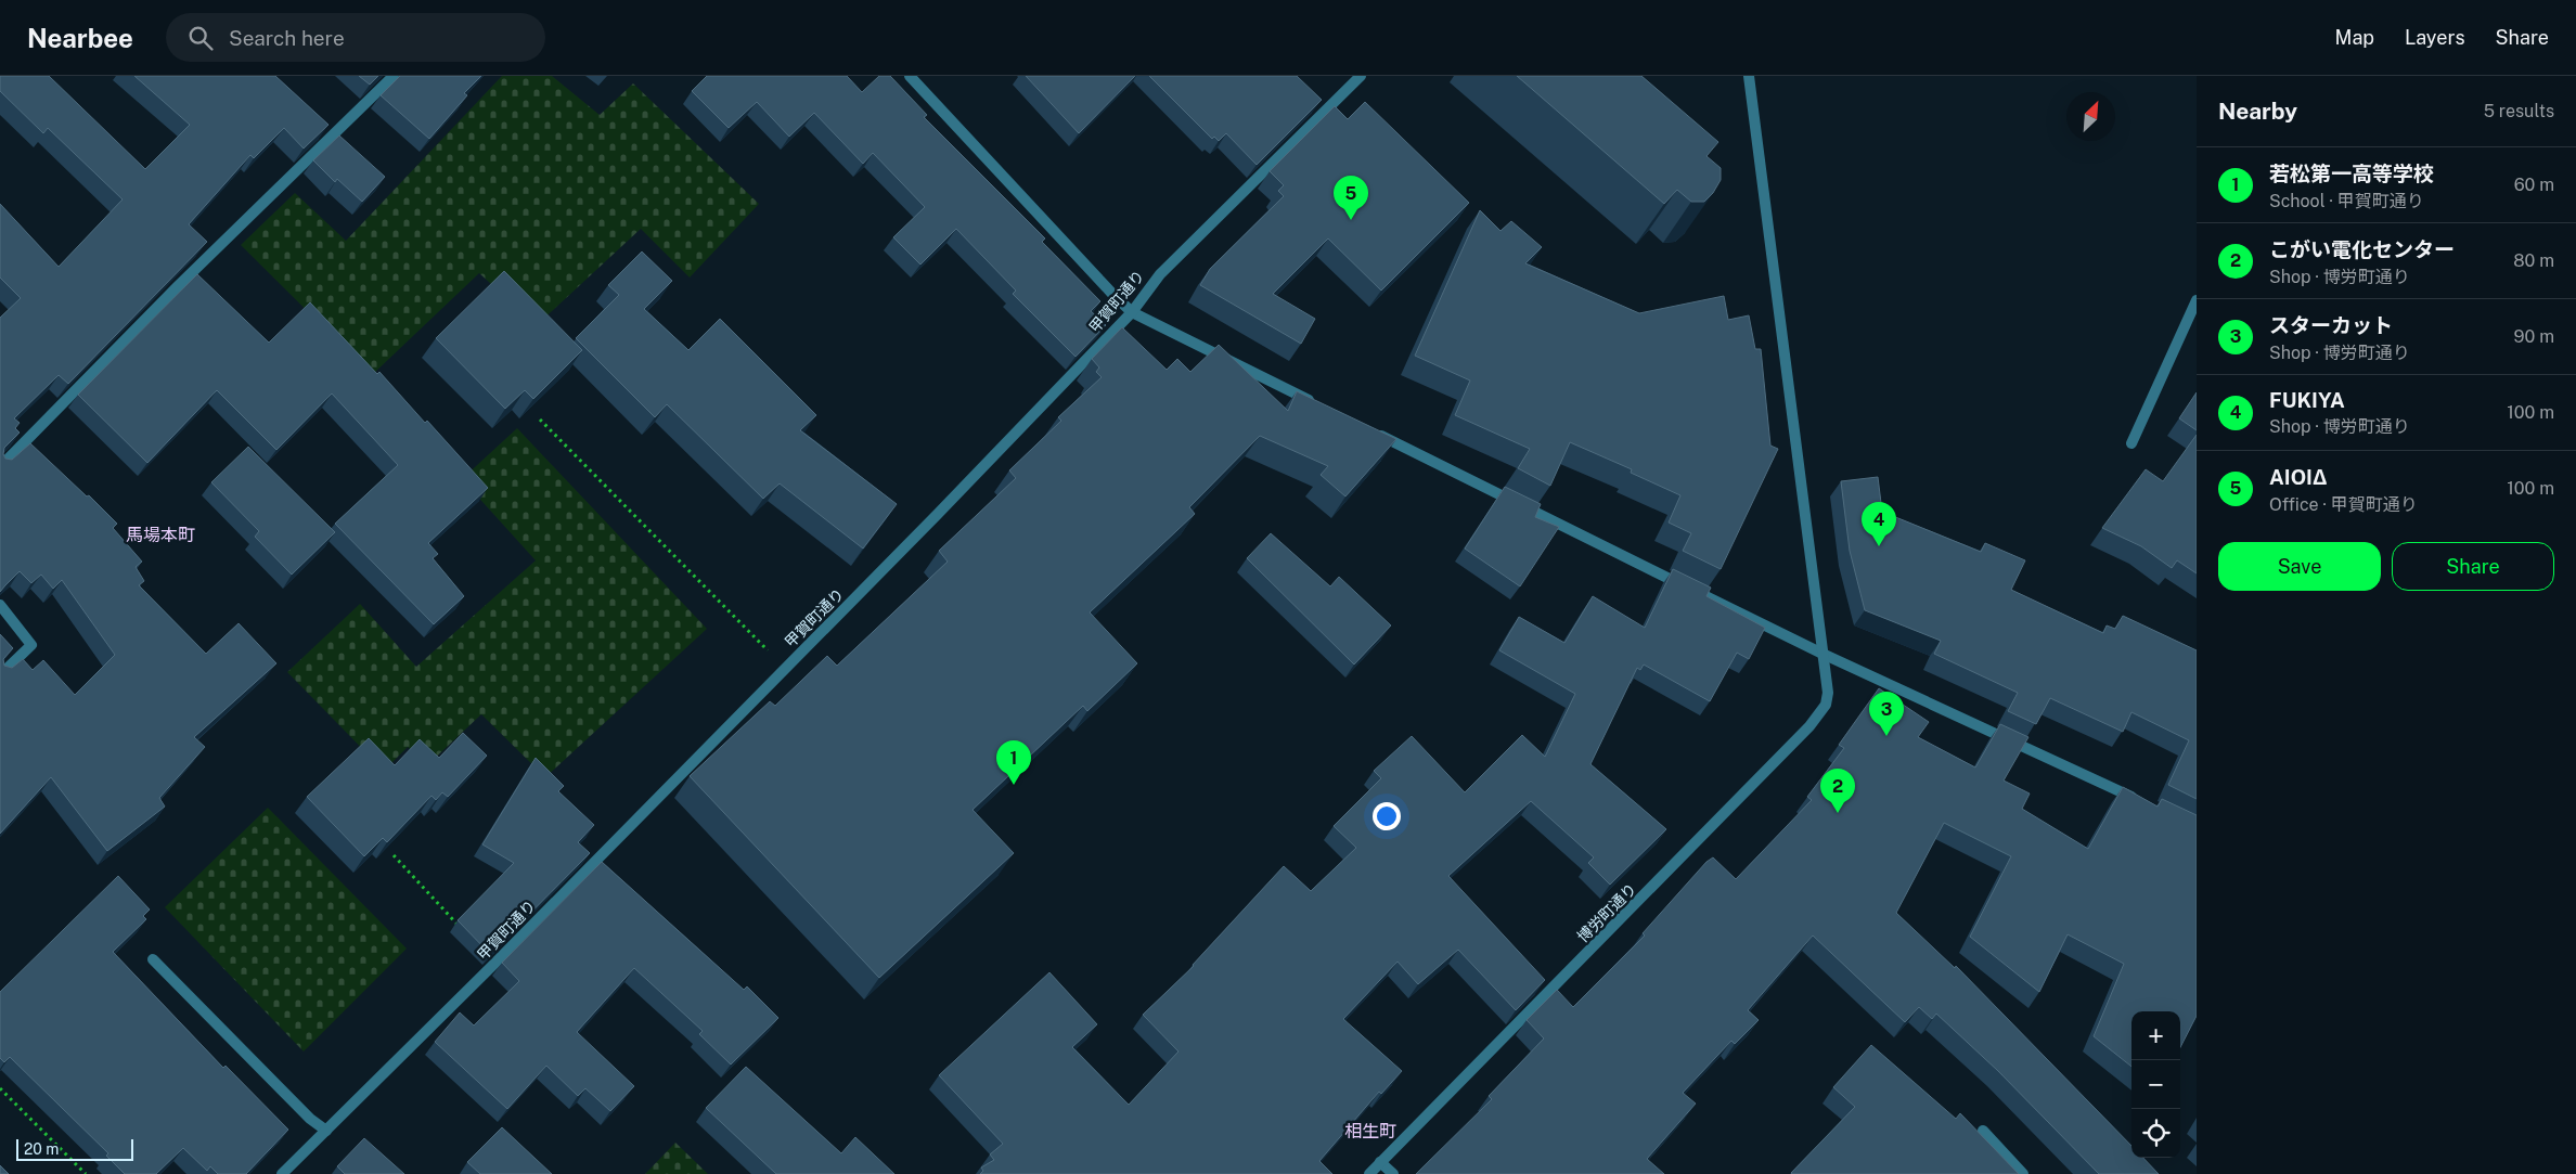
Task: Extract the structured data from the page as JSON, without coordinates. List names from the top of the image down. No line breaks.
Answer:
{"streets":{"street":["甲賀町通り","博労町通り"]},"districts":["馬場本町","相生町"],"scale_bar":"20 m","north":"top right","page":{"header":"Nearbee","search":"Search here","nav":["Map","Layers","Share"],"heading":["Nearby","5 results"],"list":[{"mark":"1","name":"若松第一高等学校","note":"School · 甲賀町通り","value":"60 m"},{"mark":"2","name":"こがい電化センター","note":"Shop · 博労町通り","value":"80 m"},{"mark":"3","name":"スターカット","note":"Shop · 博労町通り","value":"90 m"},{"mark":"4","name":"FUKIYA","note":"Shop · 博労町通り","value":"100 m"},{"mark":"5","name":"AIOIΔ","note":"Office · 甲賀町通り","value":"100 m"}],"pins":["5","4","3","1","2"],"buttons":["Save","Share"],"map_buttons":["+","−"],"scale":"20 m"}}
